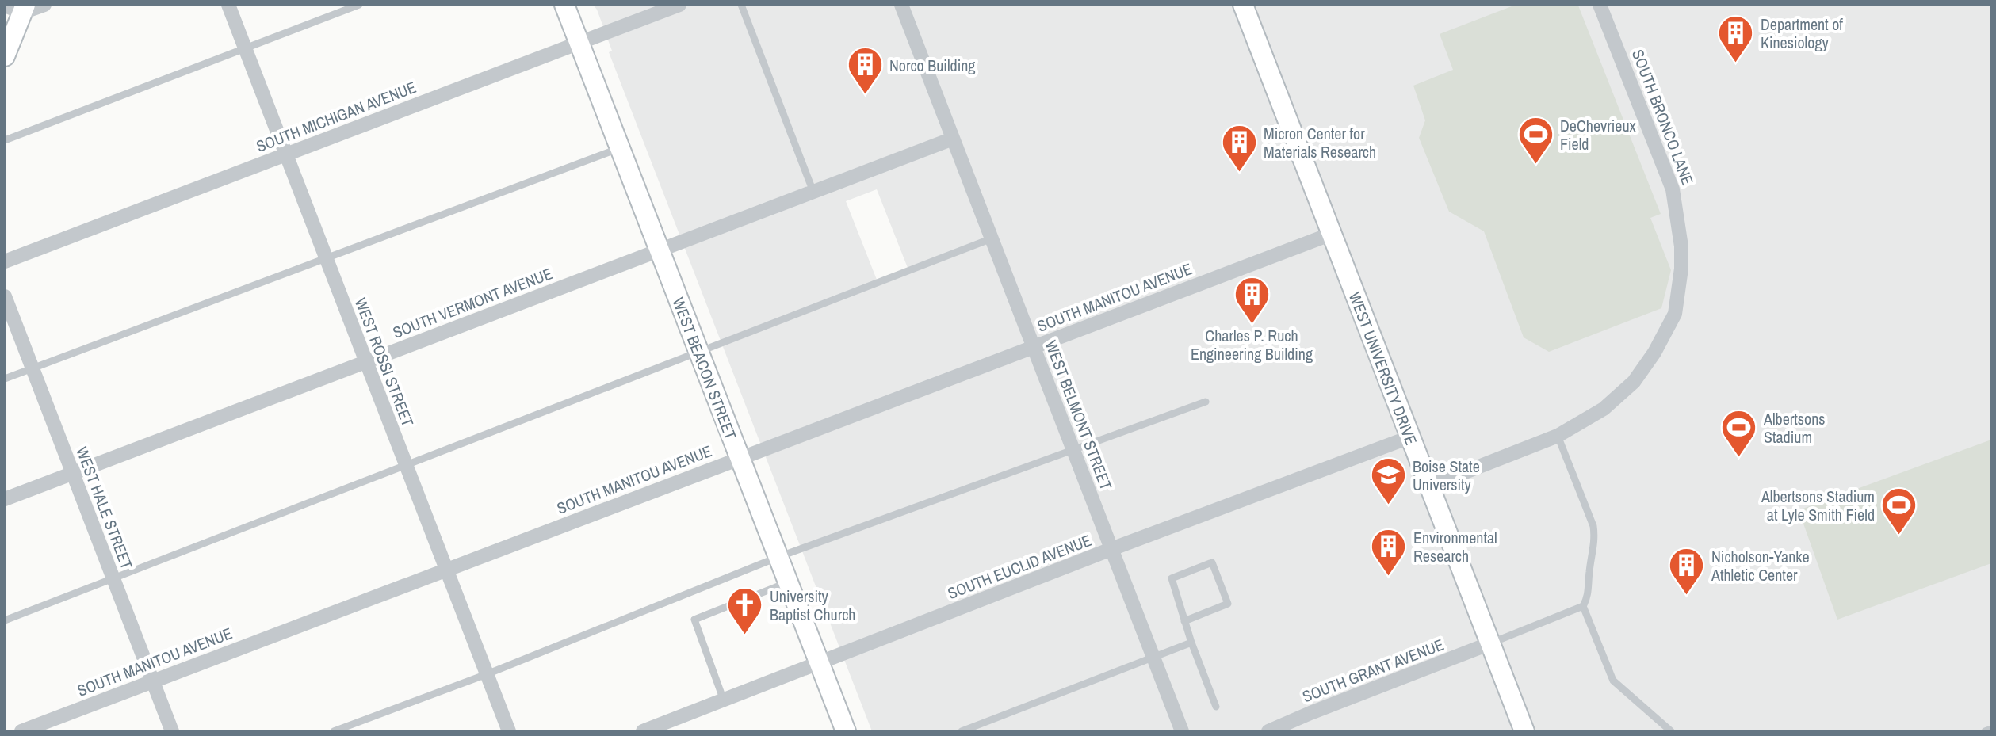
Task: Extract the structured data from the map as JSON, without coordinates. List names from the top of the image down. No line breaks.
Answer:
{"streets":{"street":["SOUTH MICHIGAN AVENUE","SOUTH BRONCO LANE","SOUTH MANITOU AVENUE","SOUTH VERMONT AVENUE","WEST ROSSI STREET","WEST BEACON STREET","WEST UNIVERSITY DRIVE","WEST BELMONT STREET","WEST HALE STREET","SOUTH EUCLID AVENUE","SOUTH GRANT AVENUE"]},"crossings":[["SOUTH MICHIGAN AVENUE","WEST ROSSI STREET"],["SOUTH MICHIGAN AVENUE","WEST BEACON STREET"],["SOUTH BRONCO LANE","WEST UNIVERSITY DRIVE"],["SOUTH MANITOU AVENUE","WEST ROSSI STREET"],["SOUTH MANITOU AVENUE","WEST BEACON STREET"],["SOUTH MANITOU AVENUE","WEST UNIVERSITY DRIVE"],["SOUTH MANITOU AVENUE","WEST BELMONT STREET"],["SOUTH MANITOU AVENUE","WEST HALE STREET"],["SOUTH VERMONT AVENUE","WEST ROSSI STREET"],["SOUTH VERMONT AVENUE","WEST BEACON STREET"],["SOUTH VERMONT AVENUE","WEST BELMONT STREET"],["SOUTH VERMONT AVENUE","WEST HALE STREET"],["WEST BEACON STREET","SOUTH EUCLID AVENUE"],["WEST UNIVERSITY DRIVE","SOUTH EUCLID AVENUE"],["WEST UNIVERSITY DRIVE","SOUTH GRANT AVENUE"],["WEST BELMONT STREET","SOUTH EUCLID AVENUE"]],"places":{"building":["Department of Kinesiology","Norco Building","Micron Center for Materials Research","Charles P. Ruch Engineering Building","Environmental Research","Nicholson-Yanke Athletic Center"],"sports":["DeChevrieux Field","Albertsons Stadium","Albertsons Stadium at Lyle Smith Field"],"school or university":["Boise State University"],"church":["University Baptist Church"]}}
